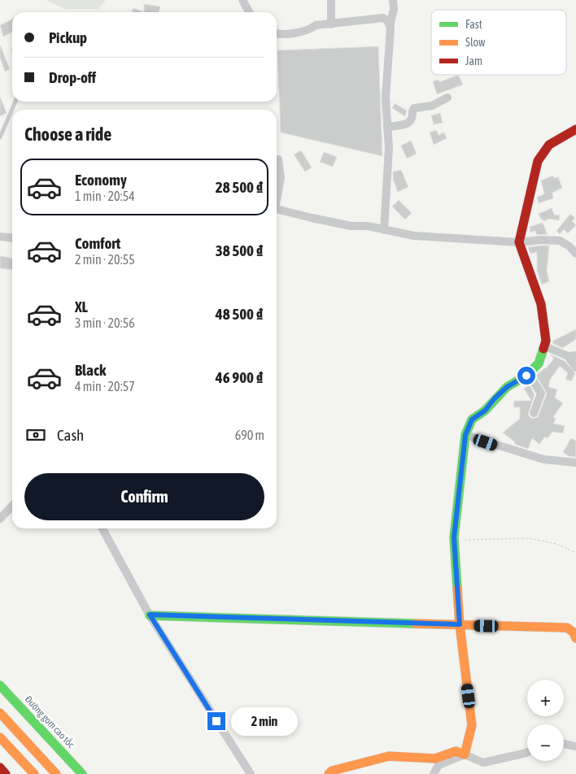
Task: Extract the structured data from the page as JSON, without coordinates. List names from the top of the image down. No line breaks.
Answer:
{"streets":{"main road":["Đường gom cao tốc"]},"legend":["Fast","Slow","Jam"],"page":{"banner":["Pickup","Drop-off"],"heading":"Choose a ride","list":[{"name":"Economy","note":"1 min · 20:54","value":"28 500 ₫"},{"name":"Comfort","note":"2 min · 20:55","value":"38 500 ₫"},{"name":"XL","note":"3 min · 20:56","value":"48 500 ₫"},{"name":"Black","note":"4 min · 20:57","value":"46 900 ₫"}],"pay":["Cash","690 m"],"buttons":"Confirm","map_buttons":["+","−"],"bubble":"2 min"}}
